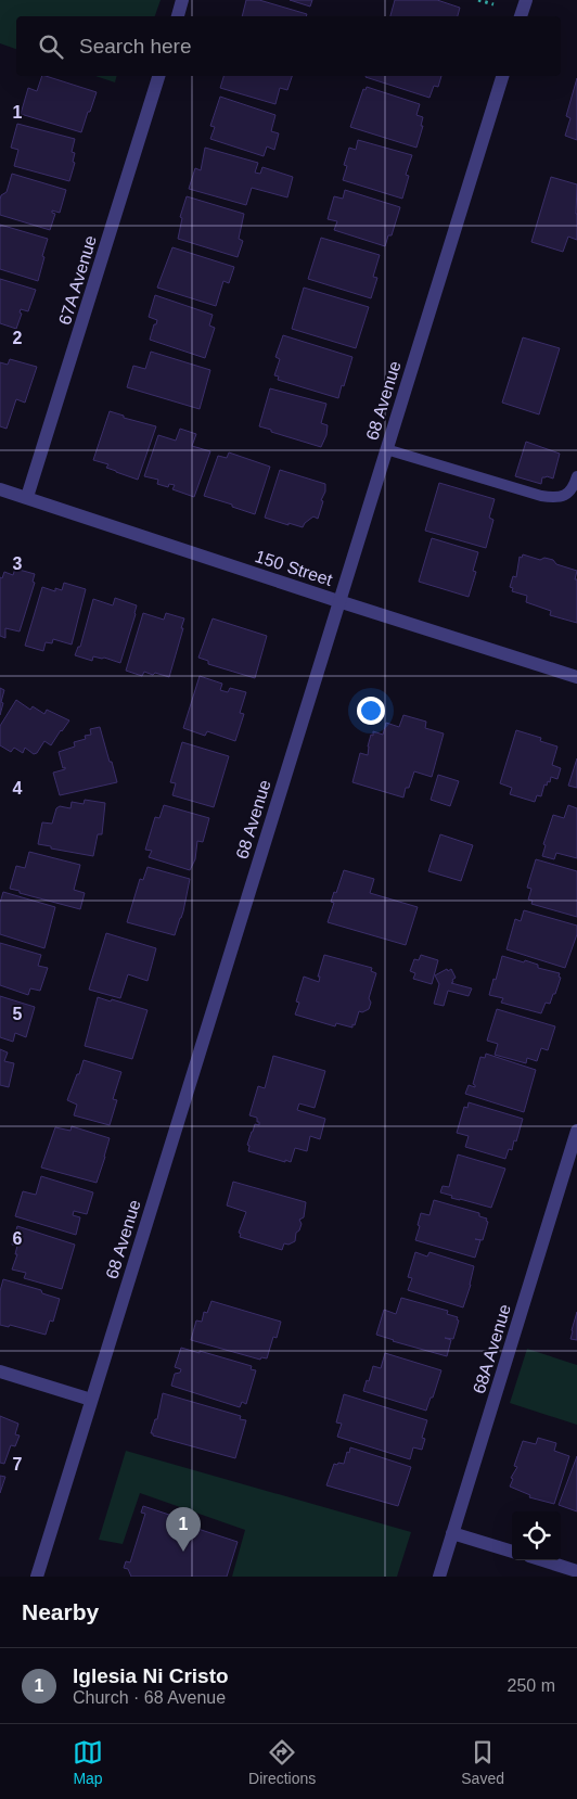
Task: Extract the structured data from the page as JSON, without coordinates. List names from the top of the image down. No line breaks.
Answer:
{"streets":{"street":["67A Avenue","68 Avenue","150 Street","68A Avenue"]},"crossings":[["67A Avenue","150 Street"],["68 Avenue","150 Street"]],"page":{"search":"Search here","pins":"1","heading":"Nearby","list":[{"mark":"1","name":"Iglesia Ni Cristo","note":"Church · 68 Avenue","value":"250 m"}],"nav":["Map","Directions","Saved"]},"grid":{"rows":["1","2","3","4","5","6","7"]}}
